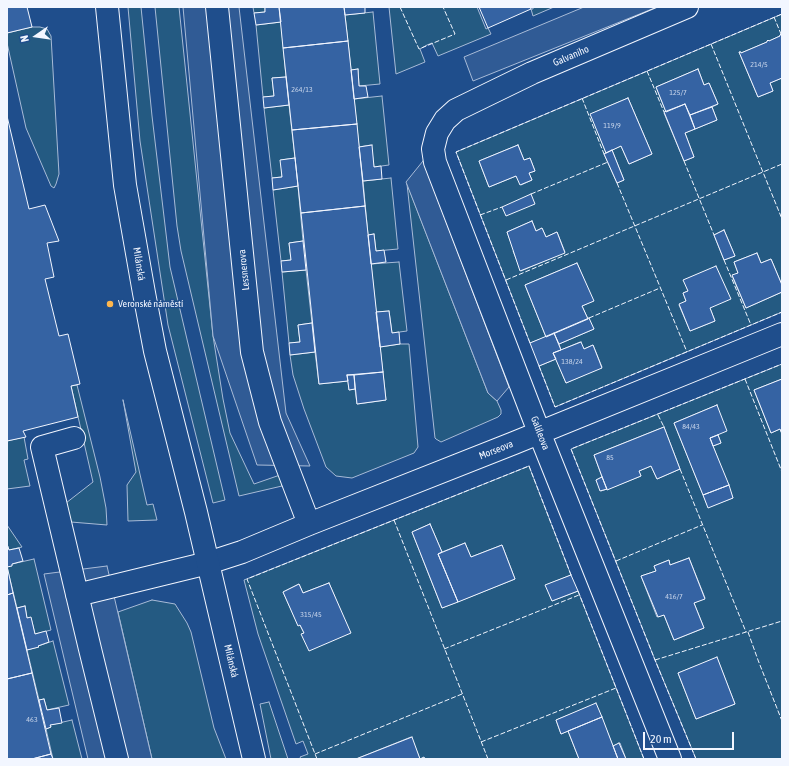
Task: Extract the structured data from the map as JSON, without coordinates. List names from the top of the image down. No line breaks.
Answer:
{"streets":{"street":["Galvaniho","Milánská","Lessnerova","Galileova","Morseova"]},"crossings":[["Galvaniho","Galileova"],["Milánská","Morseova"],["Lessnerova","Morseova"],["Galileova","Morseova"]],"places":["Veronské náměstí"],"house_numbers":["214/5","264/13","125/7","119/9","138/24","84/43","85","416/7","315/45","463"],"scale_bar":"20 m","north":"left"}
